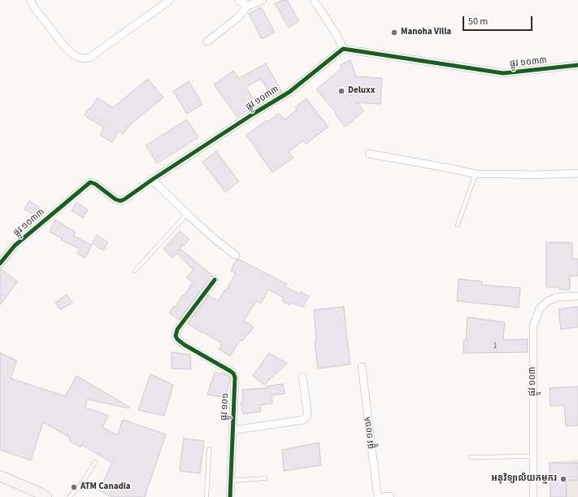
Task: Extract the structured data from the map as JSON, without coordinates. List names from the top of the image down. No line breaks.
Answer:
{"streets":{"street":["ផ្លូវ ១០៣៣","ផ្លូវ ១០៣","ផ្លូវ ១០១","ផ្លូវ ១០១A"]},"places":["Manoha Villa","Deluxx","អនុវិទ្យាល័យកម្មករ","ATM Canadia"],"house_numbers":["1"],"scale_bar":"50 m"}
